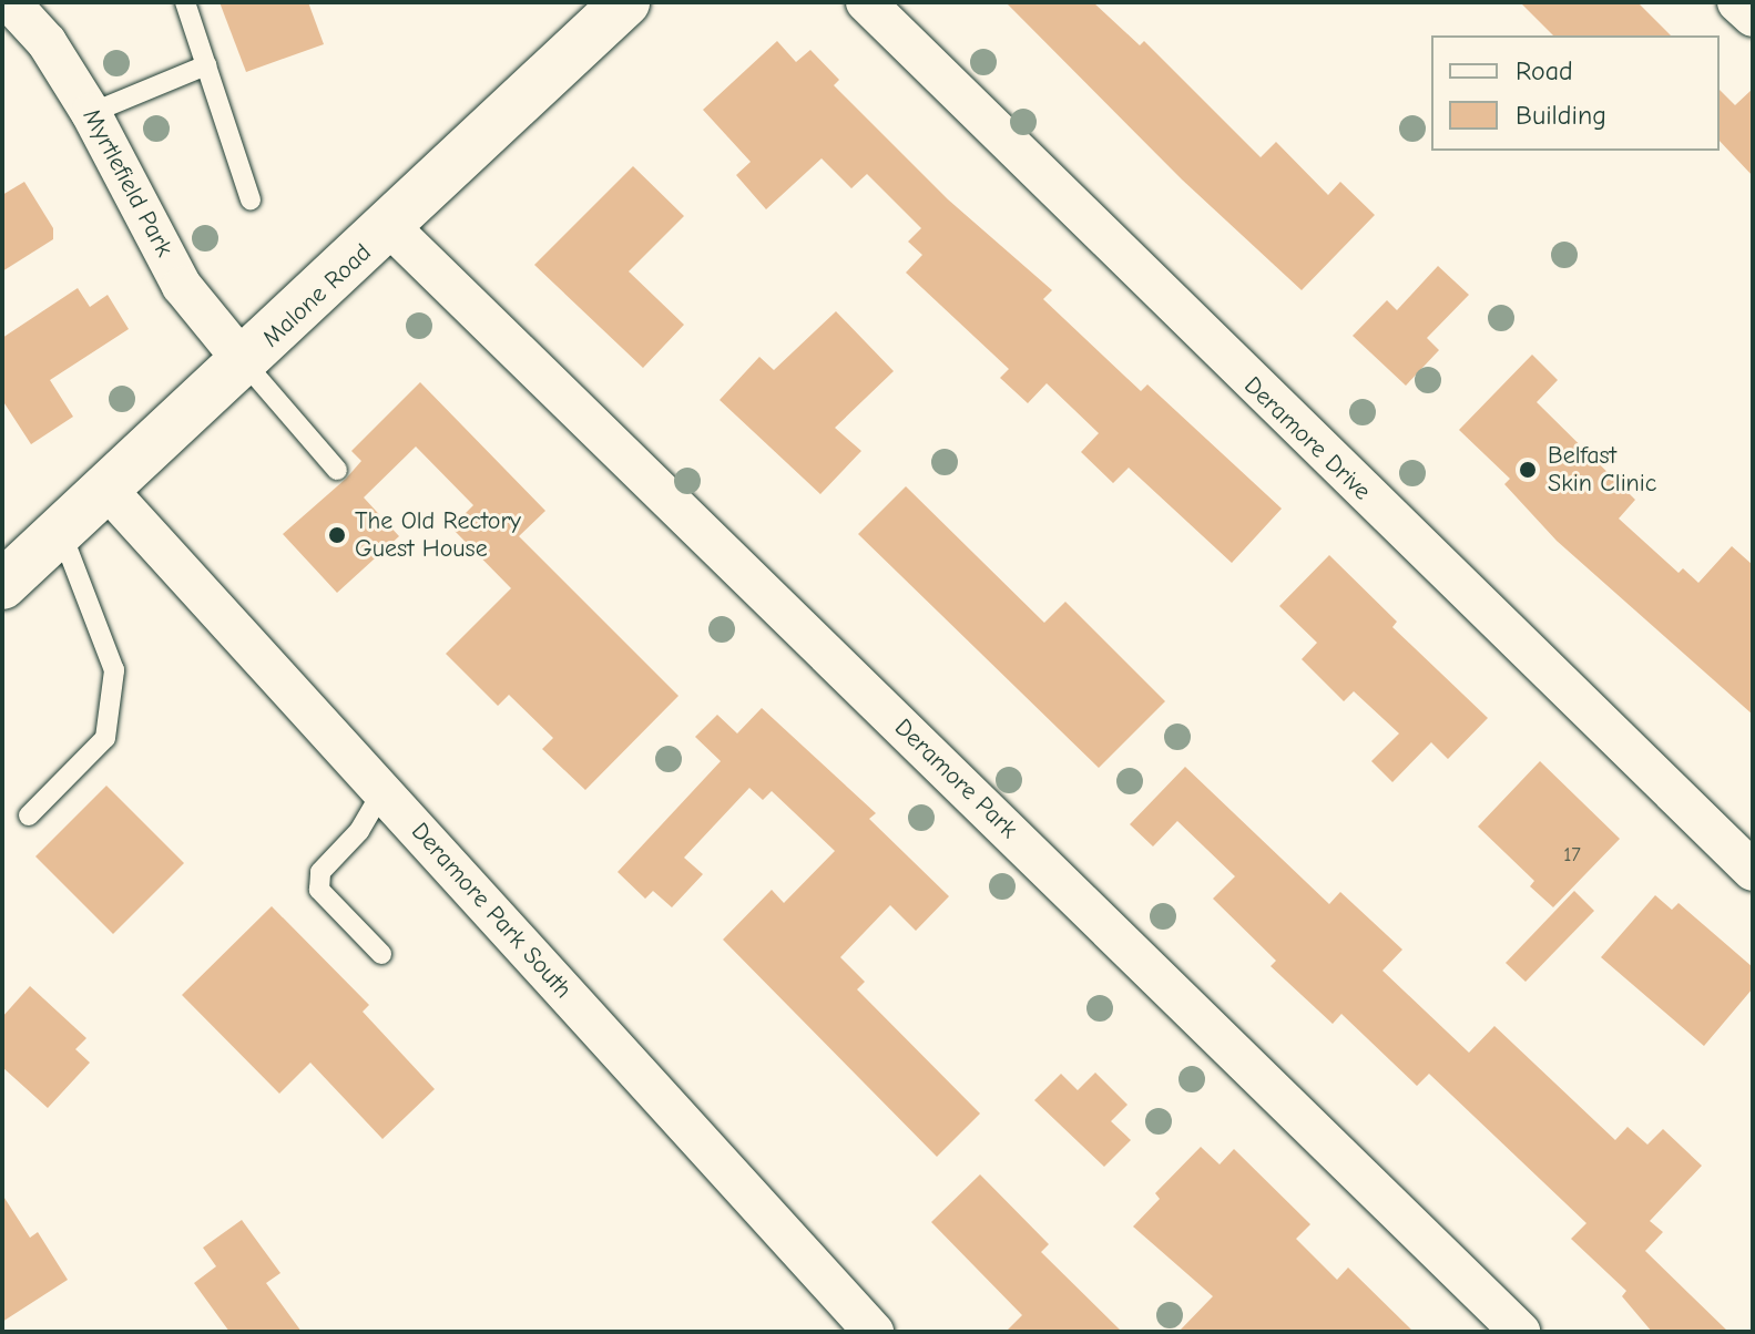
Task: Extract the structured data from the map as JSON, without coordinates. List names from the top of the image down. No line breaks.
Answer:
{"streets":{"main road":["Malone Road"],"street":["Myrtlefield Park","Deramore Drive","Deramore Park","Deramore Park South"]},"crossings":[["Myrtlefield Park","Malone Road"],["Malone Road","Deramore Park"],["Malone Road","Deramore Park South"]],"places":["Belfast Skin Clinic","The Old Rectory Guest House"],"house_numbers":["17"],"legend":["Road","Building"]}
